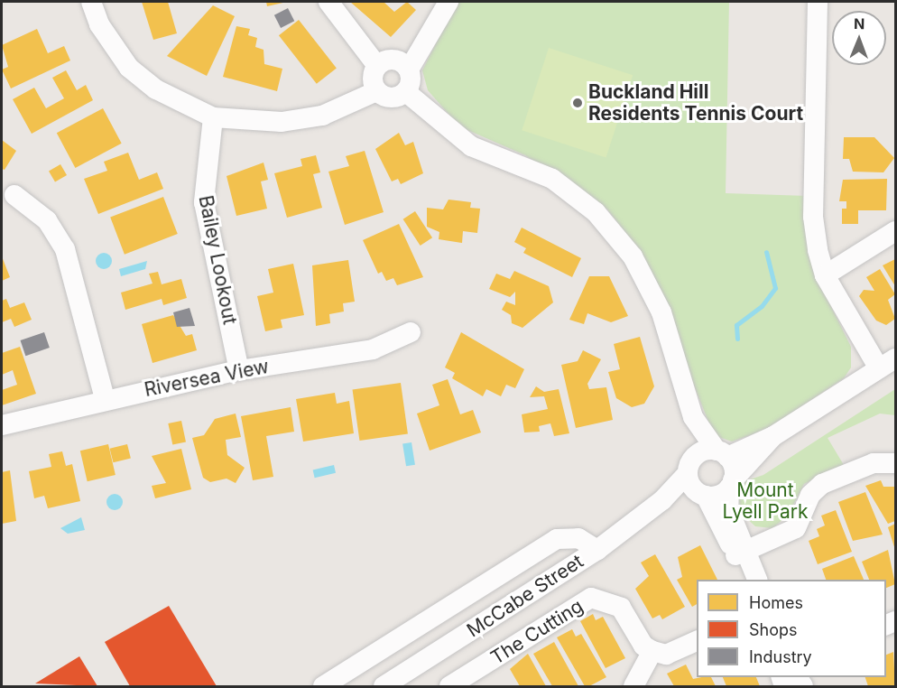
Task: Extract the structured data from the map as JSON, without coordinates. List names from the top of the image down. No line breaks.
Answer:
{"streets":{"street":["Bailey Lookout","Riversea View","McCabe Street","The Cutting"]},"crossings":[["Bailey Lookout","Riversea View"]],"parks":["Mount Lyell Park"],"places":["Buckland Hill Residents Tennis Court"],"legend":["Homes","Shops","Industry"],"north":"top"}
